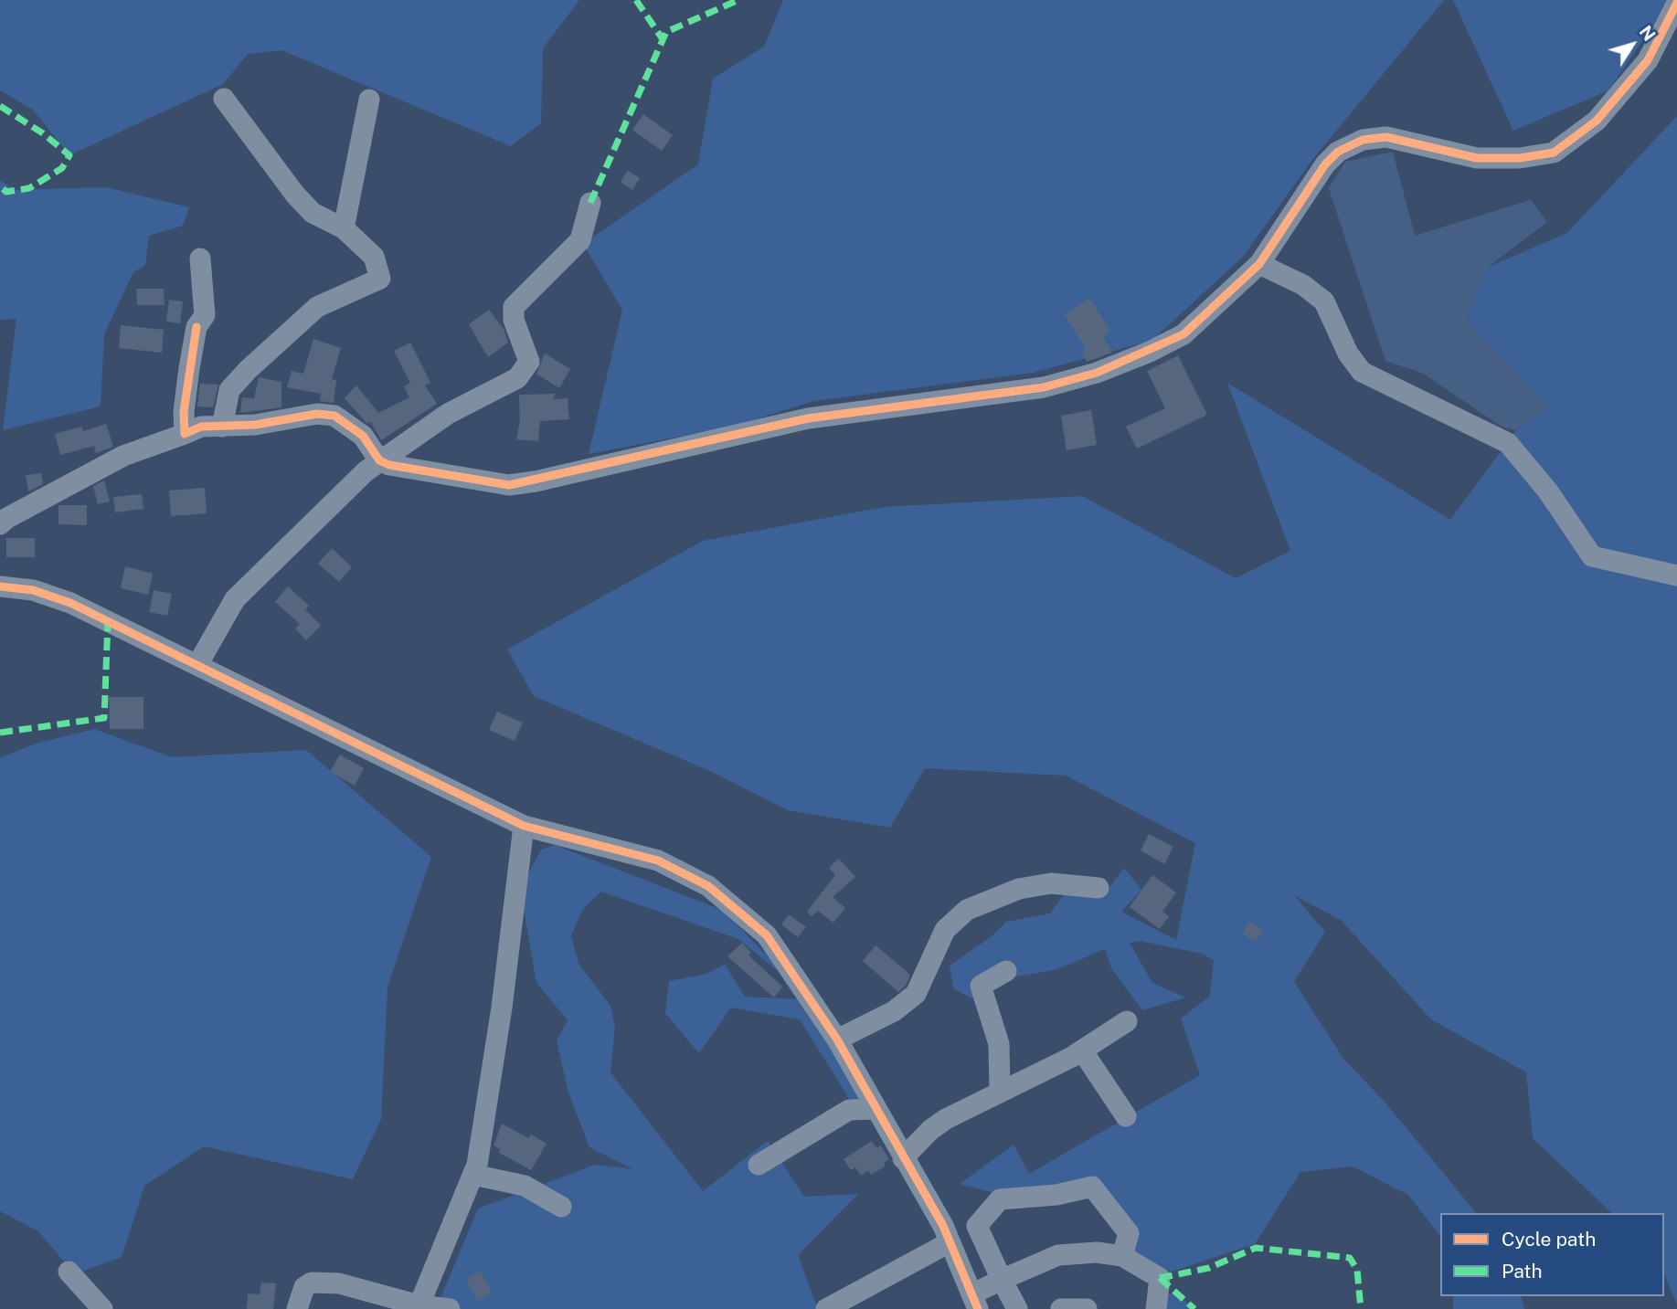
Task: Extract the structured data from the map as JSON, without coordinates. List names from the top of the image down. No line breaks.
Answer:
{"legend":["Cycle path","Path"],"north":"top right"}
